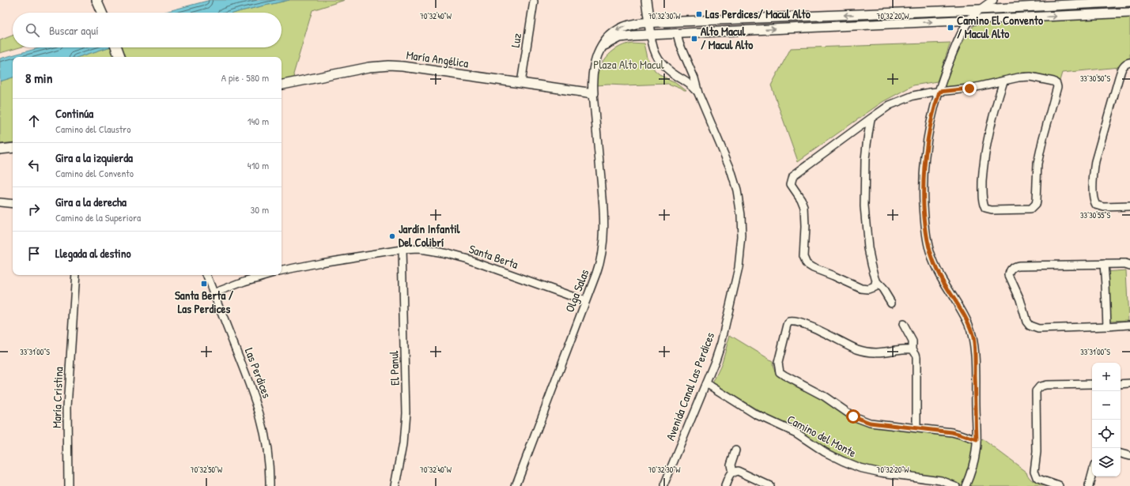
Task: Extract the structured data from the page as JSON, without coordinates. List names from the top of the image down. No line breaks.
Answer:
{"streets":{"street":["Luz","María Angélica","Santa Berta","Olga Salas","El Panul","Las Perdices","Avenida Canal Las Perdices","María Cristina","Camino del Monte"]},"crossings":[["Luz","María Angélica"],["María Angélica","Olga Salas"],["Santa Berta","Olga Salas"],["Santa Berta","El Panul"],["Avenida Canal Las Perdices","Camino del Monte"]],"parks":["Plaza Alto Macul"],"places":{"transit":["Las Perdices/ Macul Alto","Camino El Convento / Macul Alto","Alto Macul / Macul Alto","Santa Berta / Las Perdices"],"other":["Jardín Infantil Del Colibrí"]},"page":{"search":"Buscar aquí","heading":["8 min","A pie · 580 m"],"list":[["Continúa","Camino del Claustro","140 m"],["Gira a la izquierda","Camino del Convento","410 m"],["Gira a la derecha","Camino de la Superiora","30 m"],"Llegada al destino"],"map_buttons":["+","−"]},"coordinates":["70°32'40\"W","70°32'30\"W","70°32'20\"W","33°30'50\"S","33°30'55\"S","33°31'00\"S","70°32'50\"W"]}
